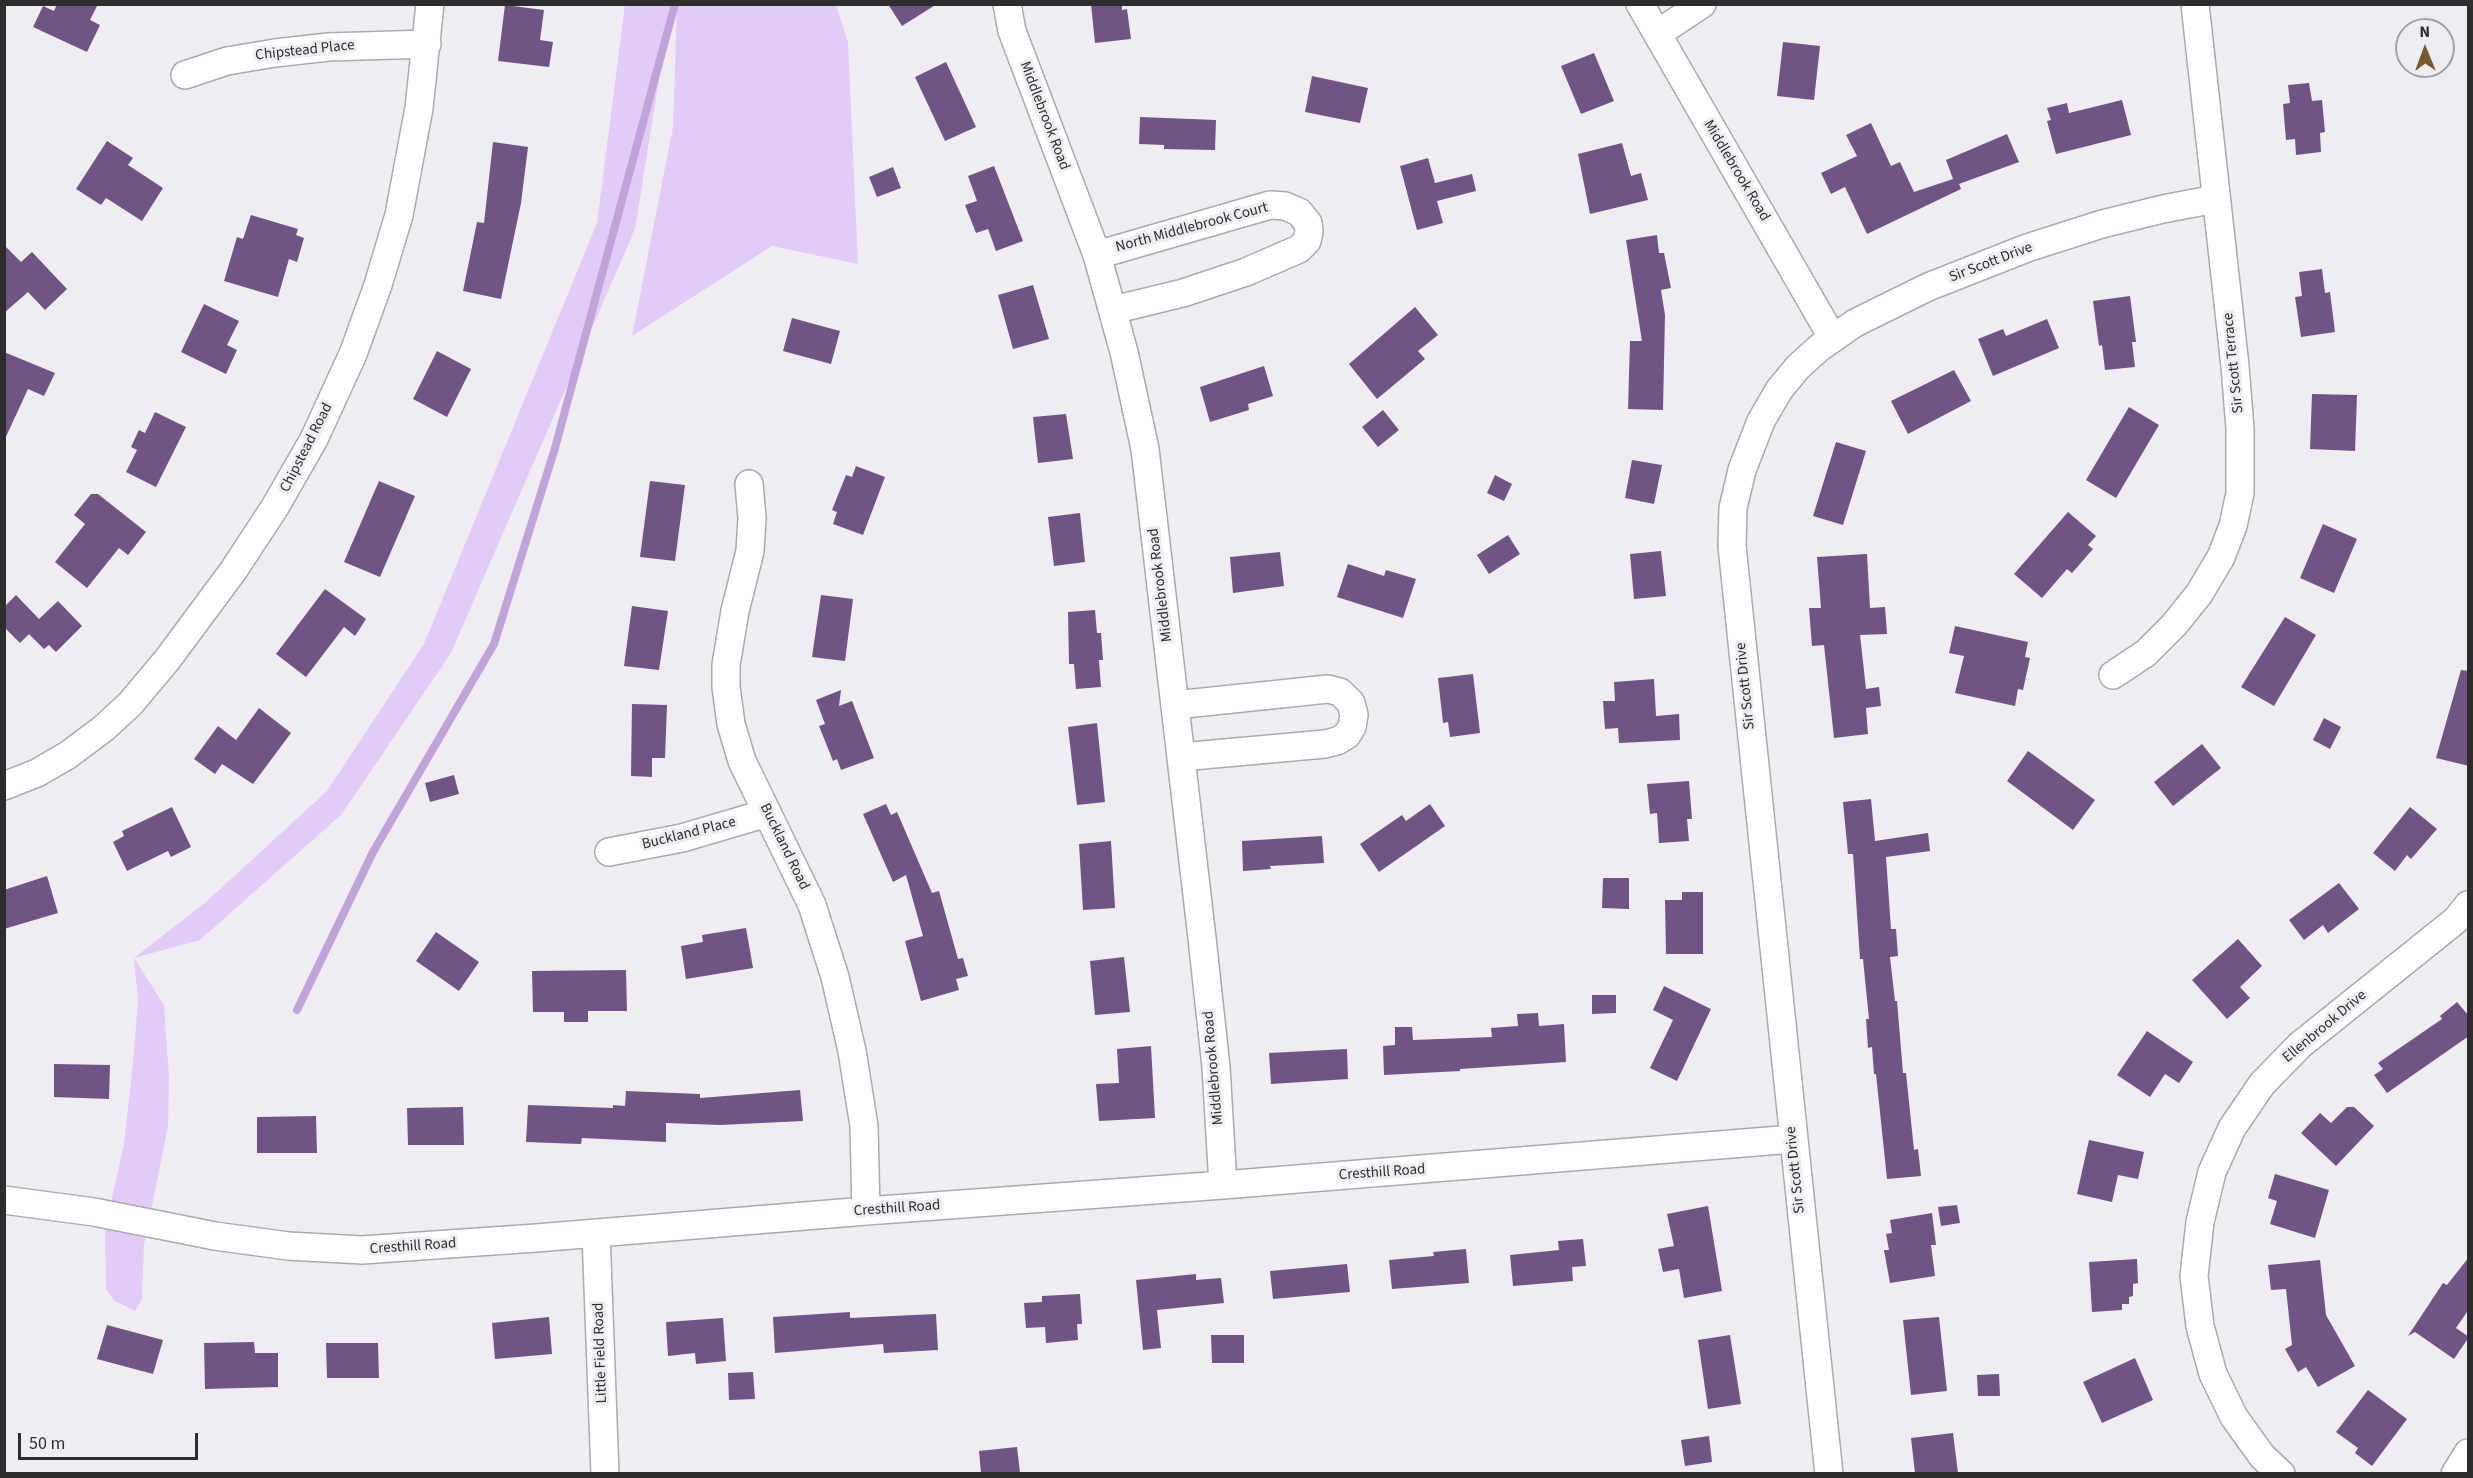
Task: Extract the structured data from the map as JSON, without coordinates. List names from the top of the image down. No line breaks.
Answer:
{"streets":{"street":["Chipstead Place","Middlebrook Road","North Middlebrook Court","Sir Scott Drive","Sir Scott Terrace","Chipstead Road","Buckland Place","Buckland Road","Ellenbrook Drive","Cresthill Road","Little Field Road"]},"crossings":[["Chipstead Place","Chipstead Road"],["Middlebrook Road","North Middlebrook Court"],["Middlebrook Road","Sir Scott Drive"],["Middlebrook Road","Cresthill Road"],["Sir Scott Drive","Sir Scott Terrace"],["Sir Scott Drive","Cresthill Road"],["Buckland Place","Buckland Road"],["Buckland Road","Cresthill Road"],["Cresthill Road","Little Field Road"]],"scale_bar":"50 m","north":"top"}
